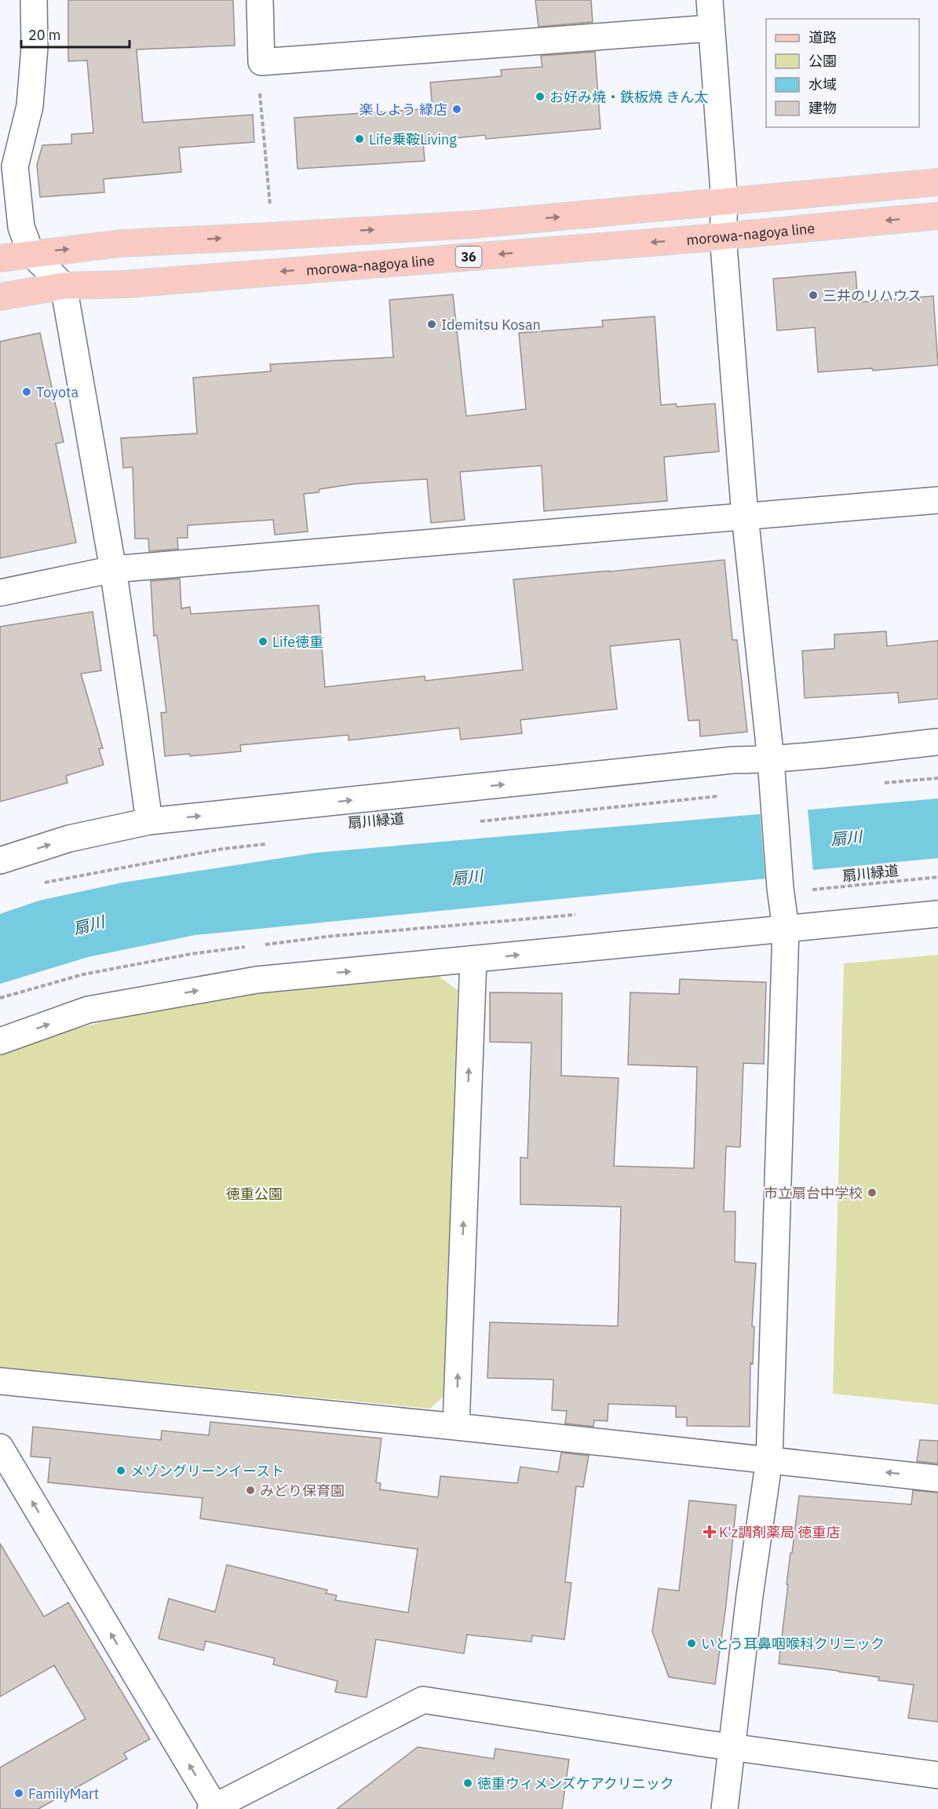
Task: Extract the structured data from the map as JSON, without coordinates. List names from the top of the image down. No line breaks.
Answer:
{"streets":{"main road":["morowa-nagoya line","36"],"path":["扇川緑道"]},"water":["扇川"],"parks":["徳重公園"],"places":{"other":["お好み焼・鉄板焼 きん太","楽しよう 緑店","Life乗鞍Living","三井のリハウス","Idemitsu Kosan","Toyota","Life徳重","市立扇台中学校","メゾングリーンイースト","みどり保育園","いとう耳鼻咽喉科クリニック","徳重ウィメンズケアクリニック","FamilyMart"],"health":["K'z調剤薬局 徳重店"]},"legend":["道路","公園","水域","建物"],"scale_bar":"20 m"}
